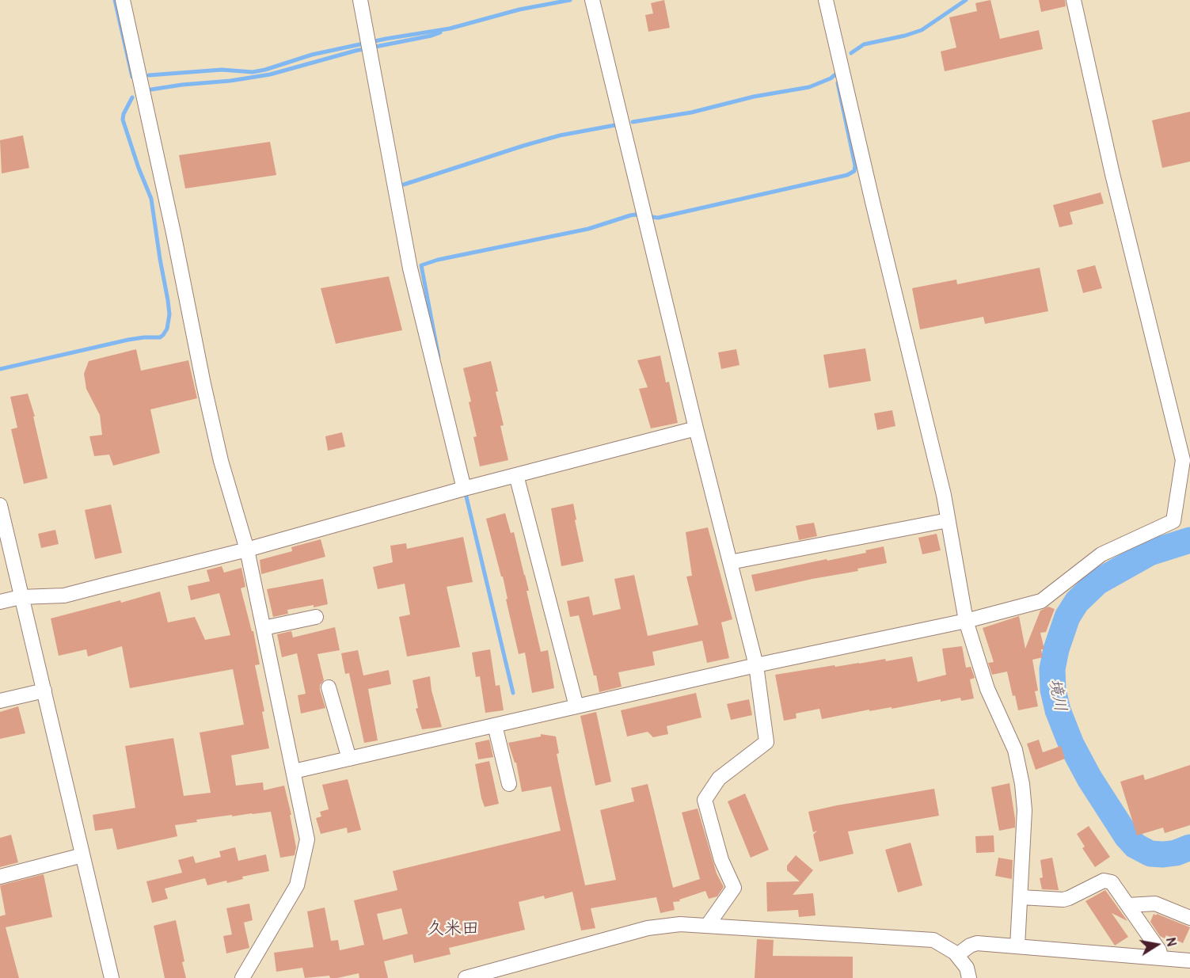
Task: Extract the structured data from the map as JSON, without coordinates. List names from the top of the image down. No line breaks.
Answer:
{"districts":["久米田"],"water":["境川"],"north":"right"}
